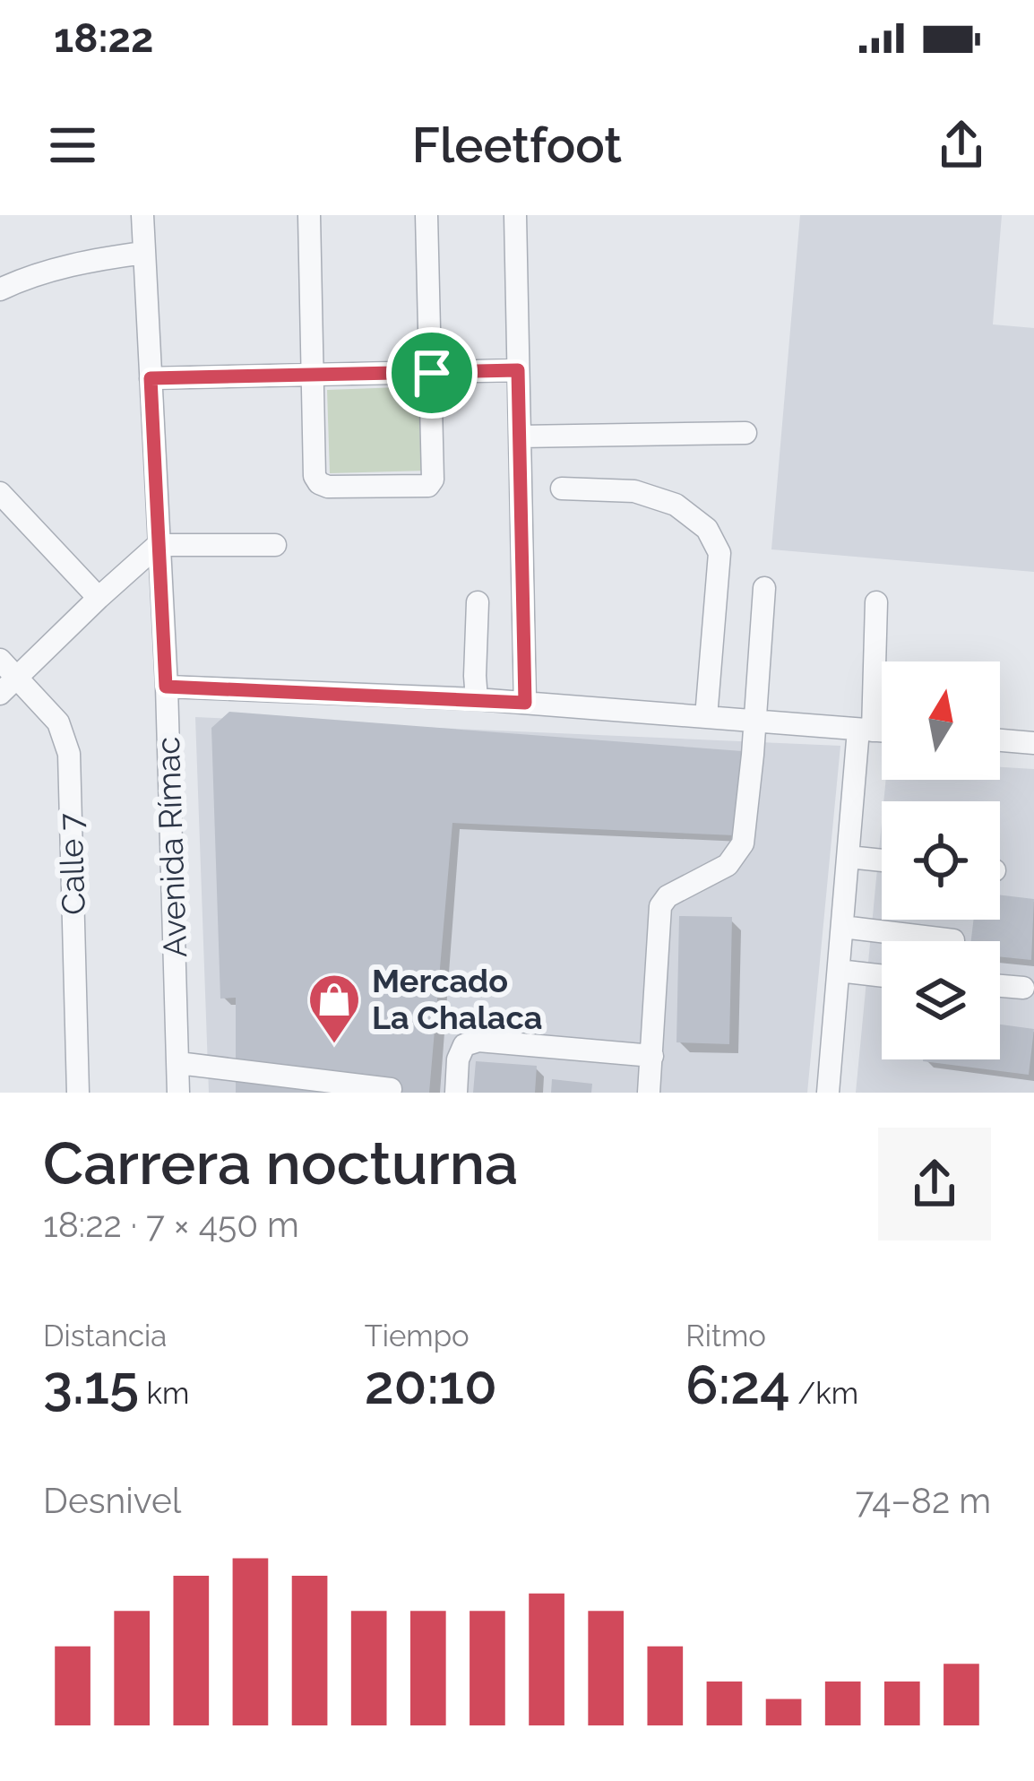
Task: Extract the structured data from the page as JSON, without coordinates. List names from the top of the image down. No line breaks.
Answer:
{"streets":{"street":["Avenida Rímac","Calle 7"]},"places":{"shop":["Mercado La Chalaca"]},"north":"top","page":{"status":"18:22","header":"Fleetfoot","heading":["Carrera nocturna","18:22 · 7 × 450 m"],"stats":[["Distancia","3.15 km"],["Tiempo","20:10"],["Ritmo","6:24 /km"]],"chart":["Desnivel","74–82 m"]}}
